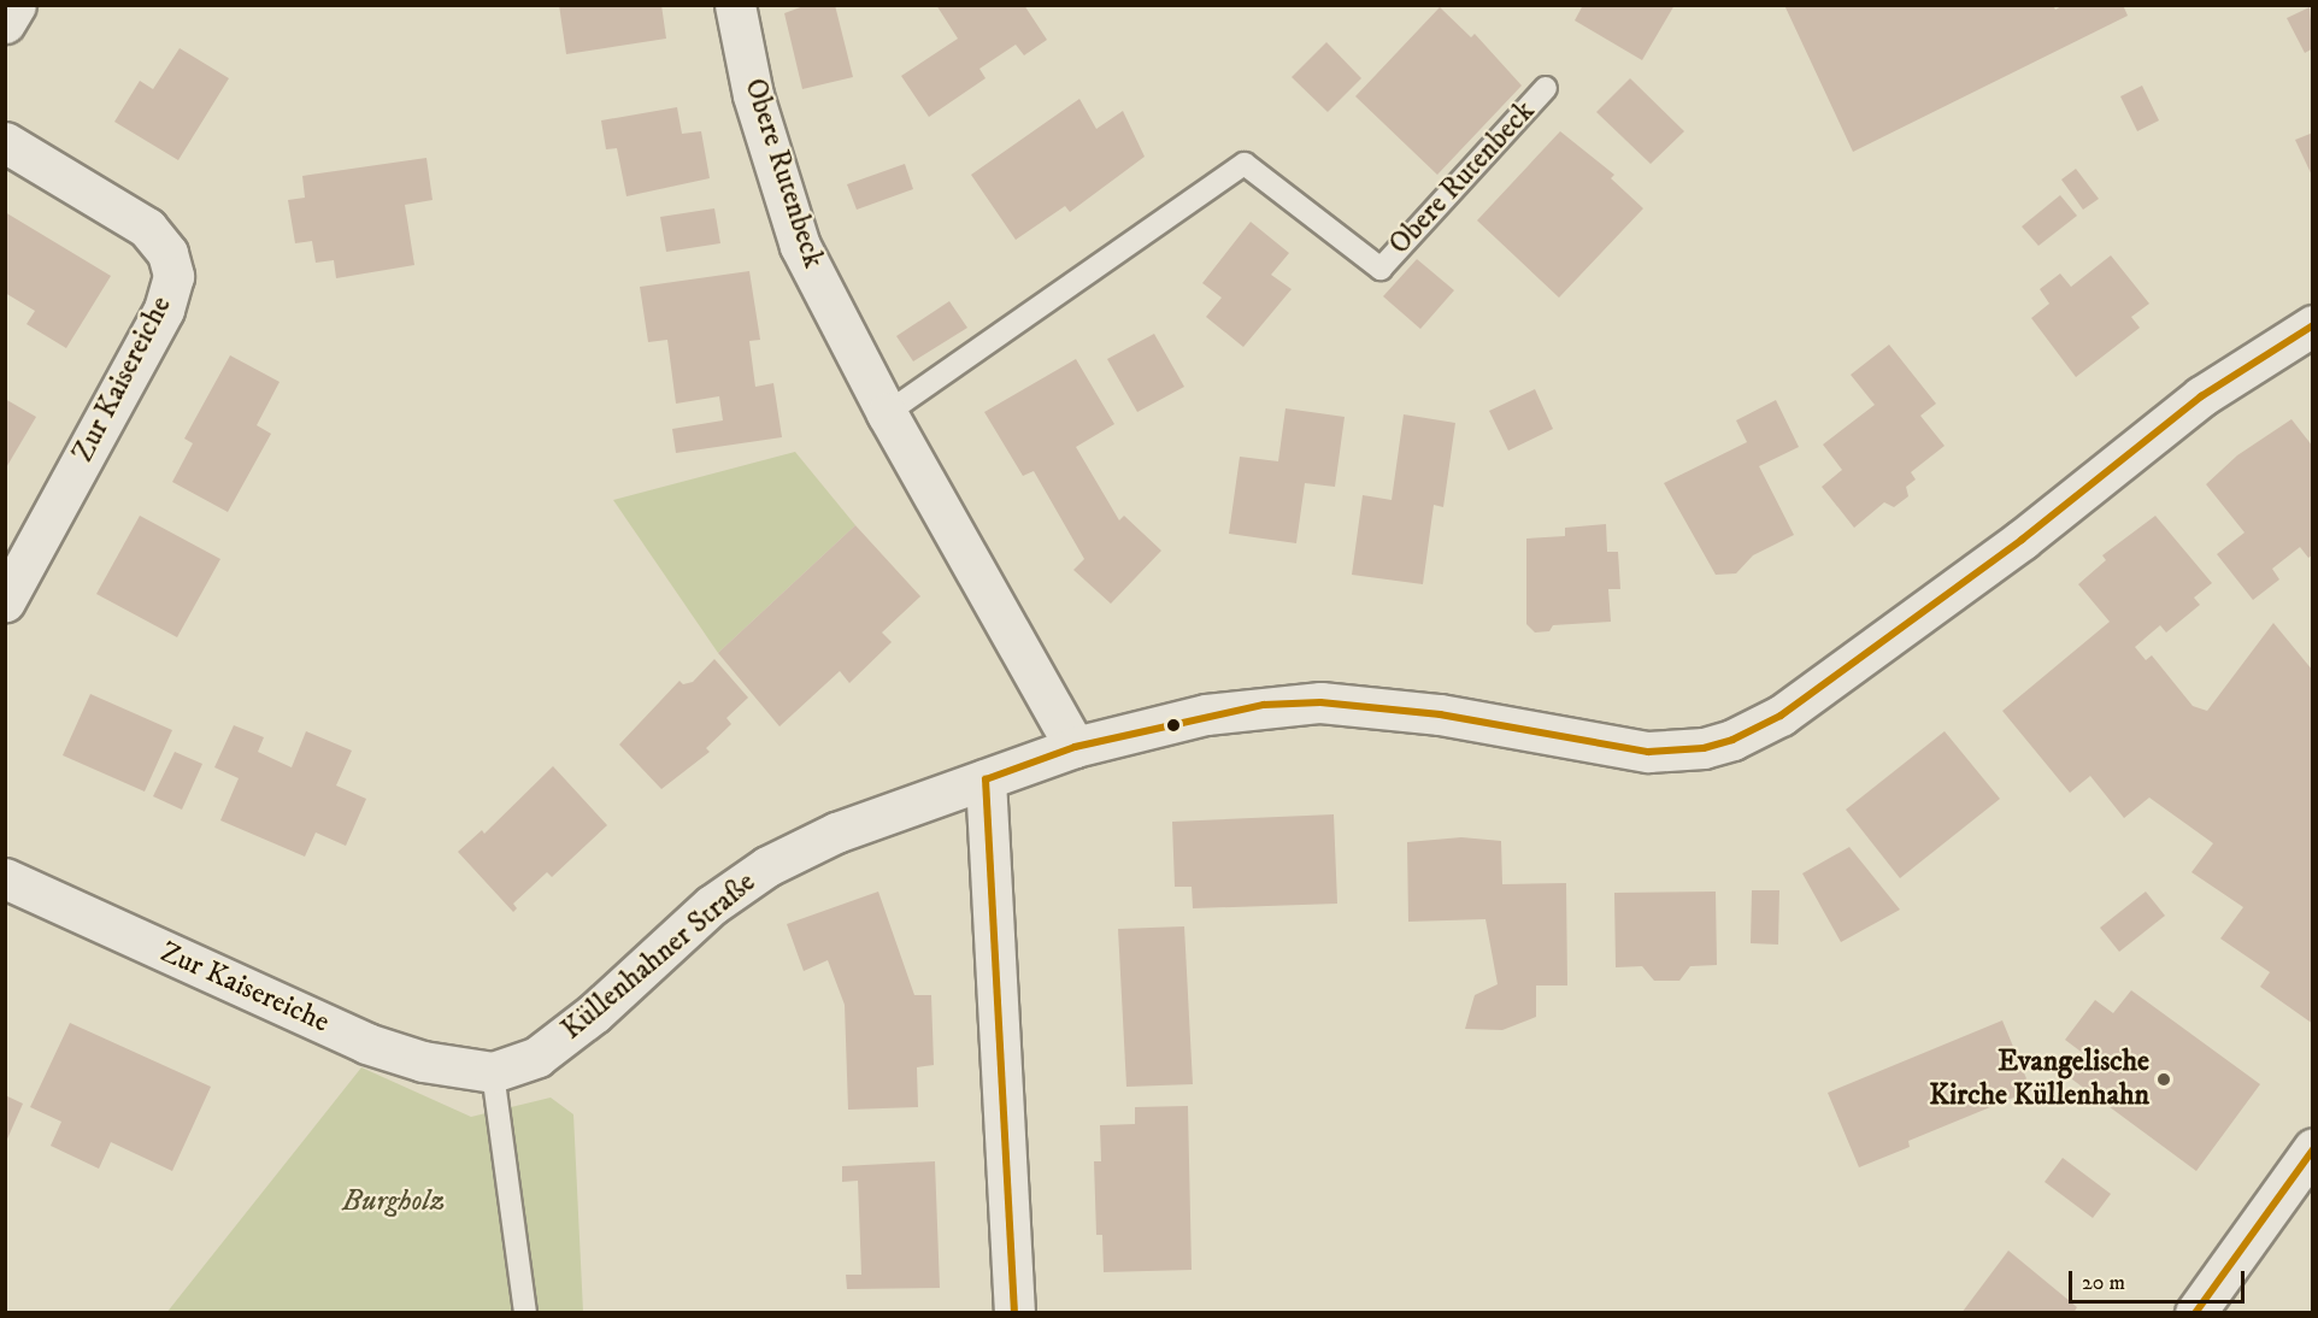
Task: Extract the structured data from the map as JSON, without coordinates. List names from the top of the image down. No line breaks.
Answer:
{"streets":{"street":["Obere Rutenbeck","Zur Kaisereiche","Küllenhahner Straße"]},"crossings":[["Obere Rutenbeck","Küllenhahner Straße"],["Zur Kaisereiche","Küllenhahner Straße"]],"parks":["Burgholz"],"places":["Evangelische Kirche Küllenhahn"],"scale_bar":"20 m"}
